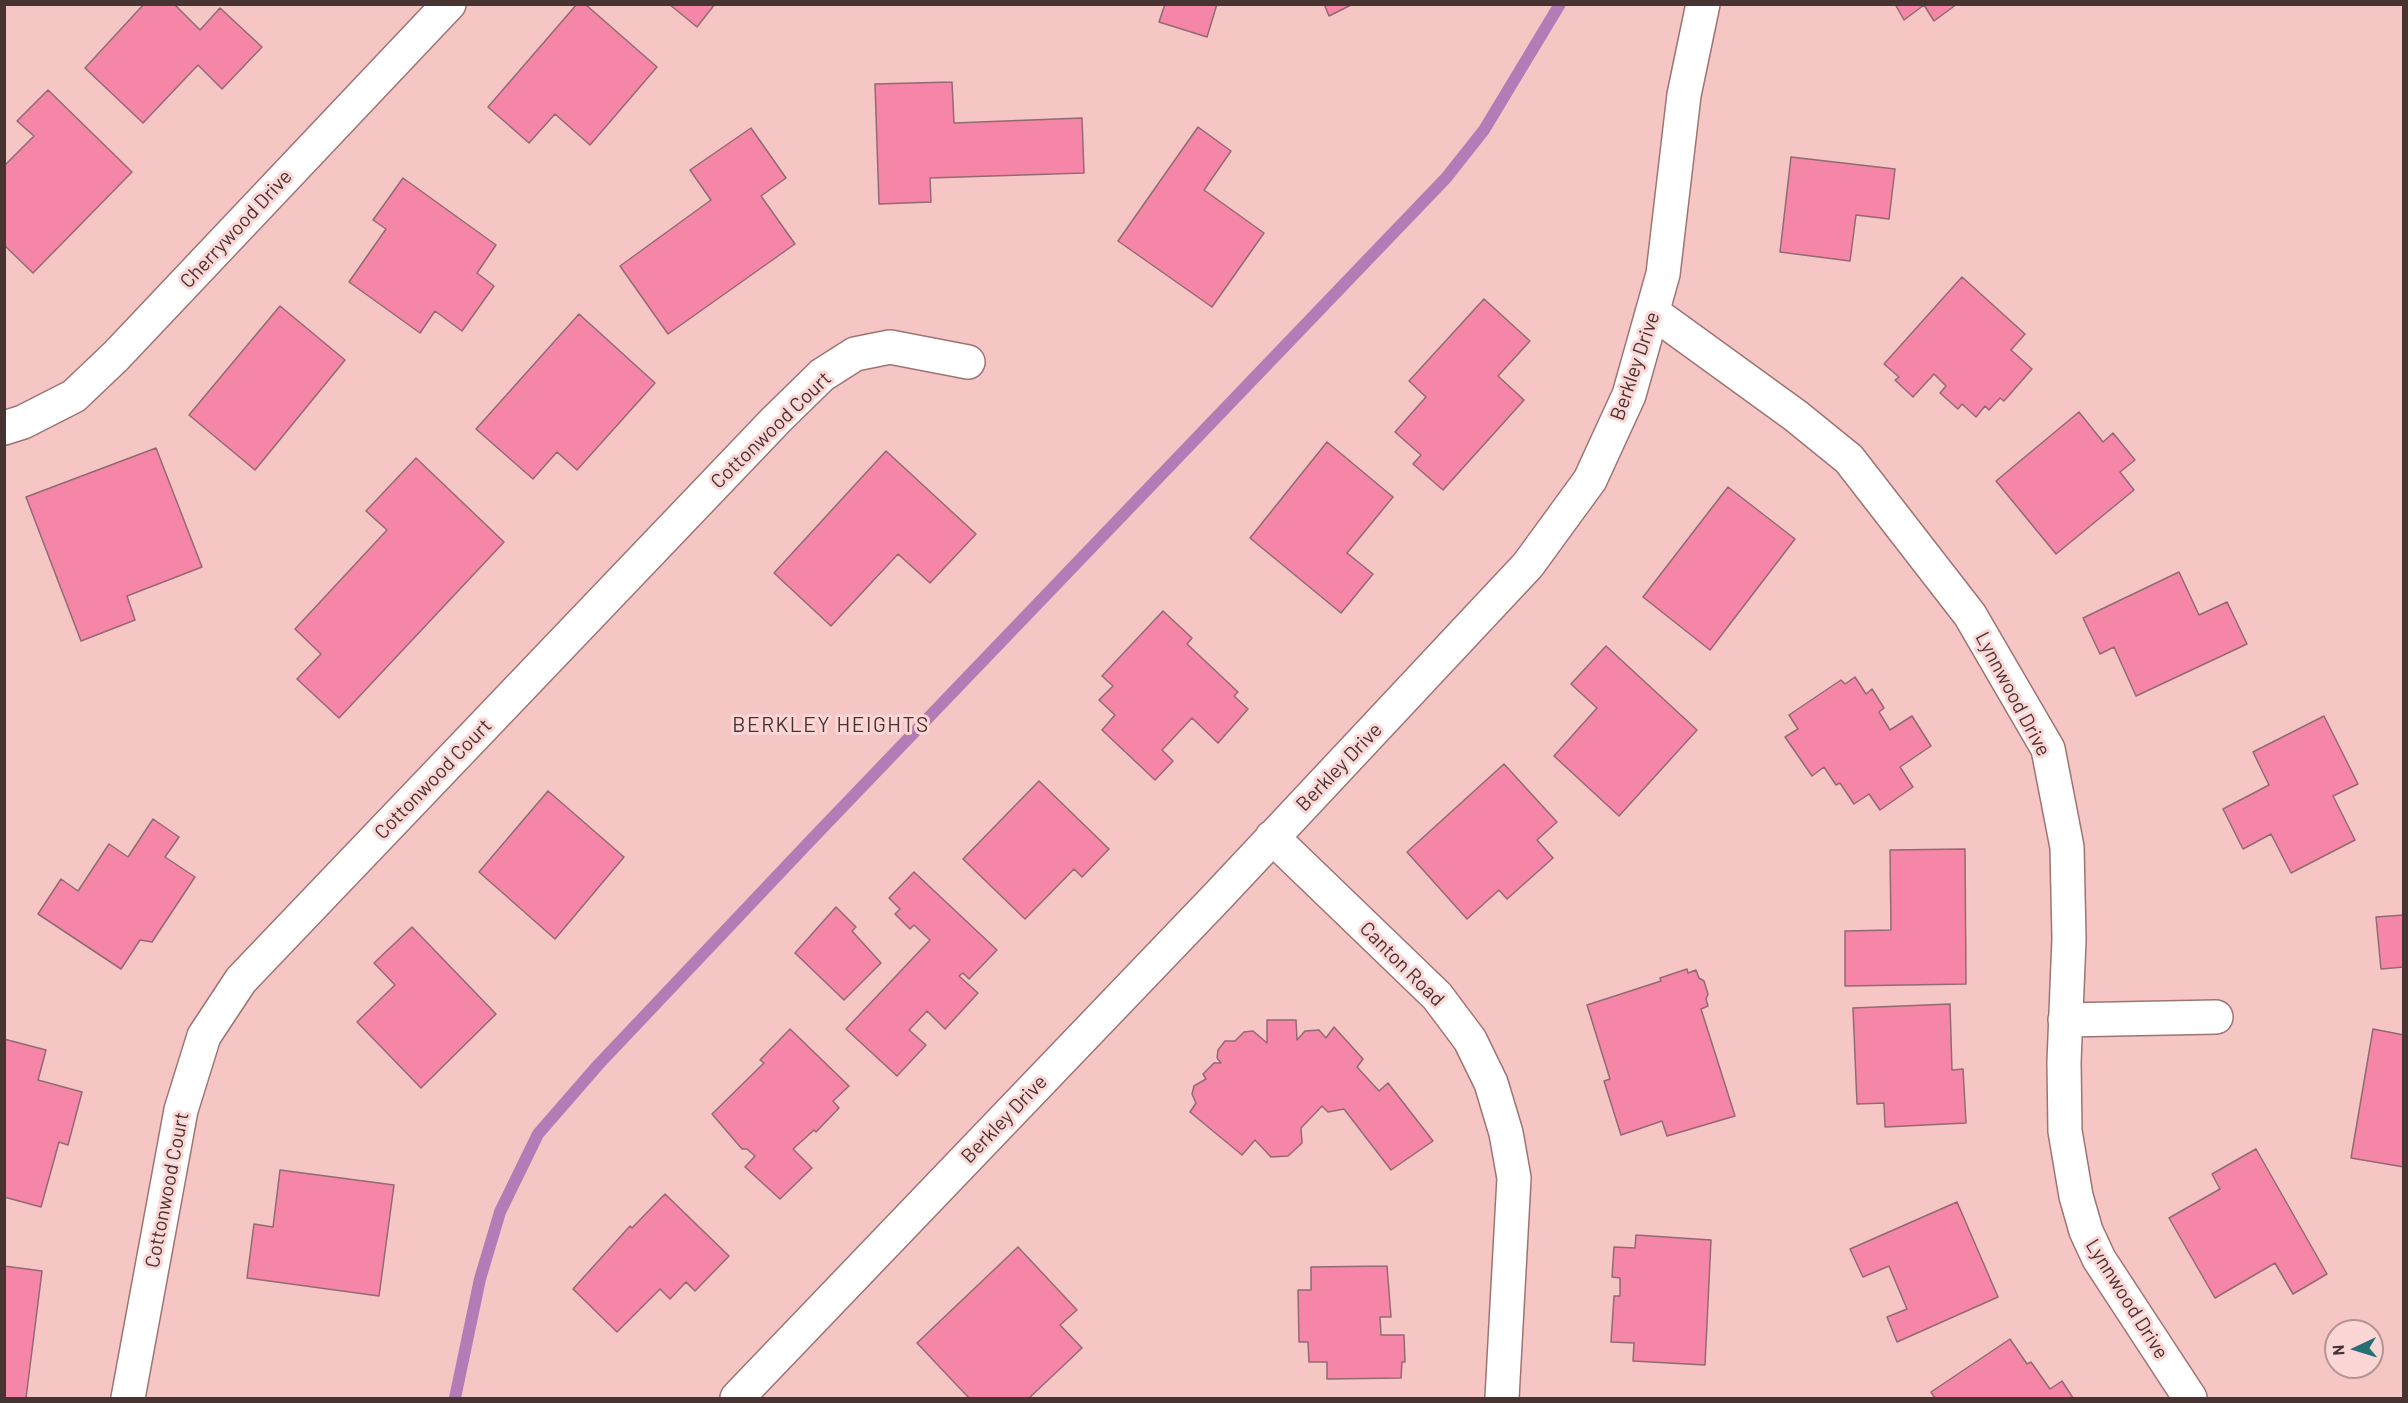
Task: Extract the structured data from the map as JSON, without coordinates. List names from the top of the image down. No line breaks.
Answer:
{"streets":{"street":["Cherrywood Drive","Berkley Drive","Cottonwood Court","Lynnwood Drive","Canton Road"]},"crossings":[["Berkley Drive","Lynnwood Drive"],["Berkley Drive","Canton Road"]],"districts":["BERKLEY HEIGHTS"],"north":"left"}
